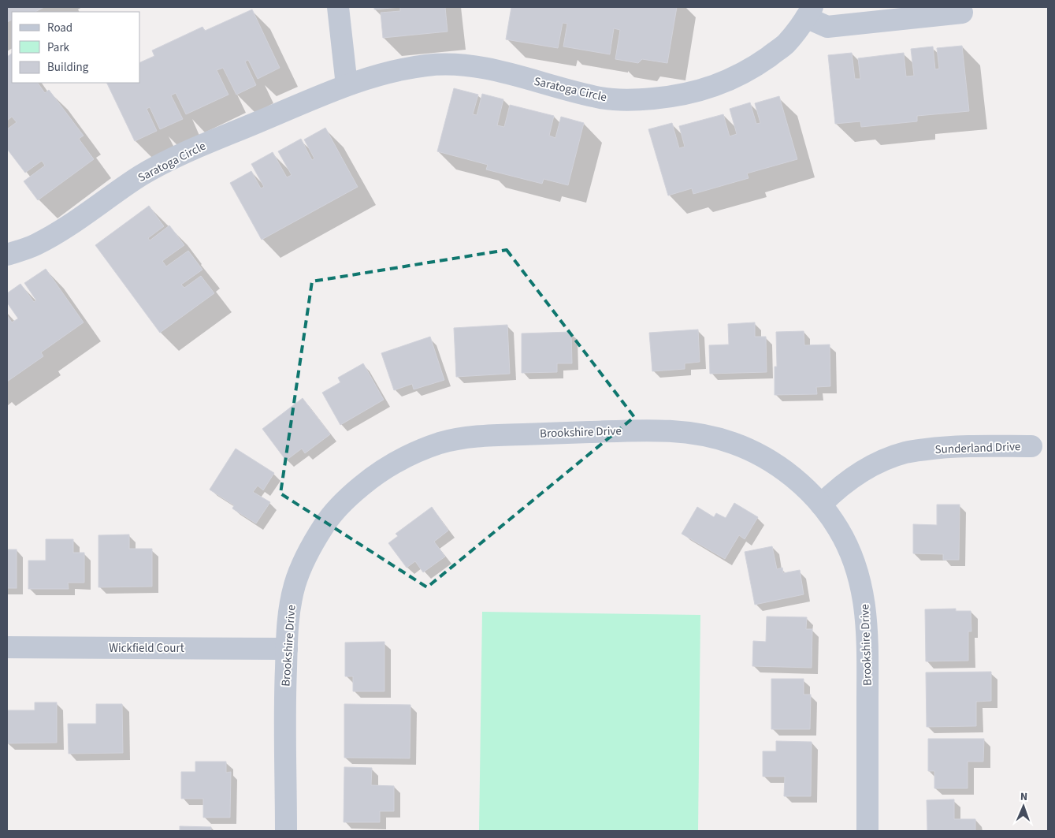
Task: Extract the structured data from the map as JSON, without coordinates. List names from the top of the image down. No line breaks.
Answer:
{"streets":{"street":["Saratoga Circle","Brookshire Drive","Sunderland Drive","Wickfield Court"]},"crossings":[["Brookshire Drive","Sunderland Drive"],["Brookshire Drive","Wickfield Court"]],"legend":["Road","Park","Building"],"north":"top"}
